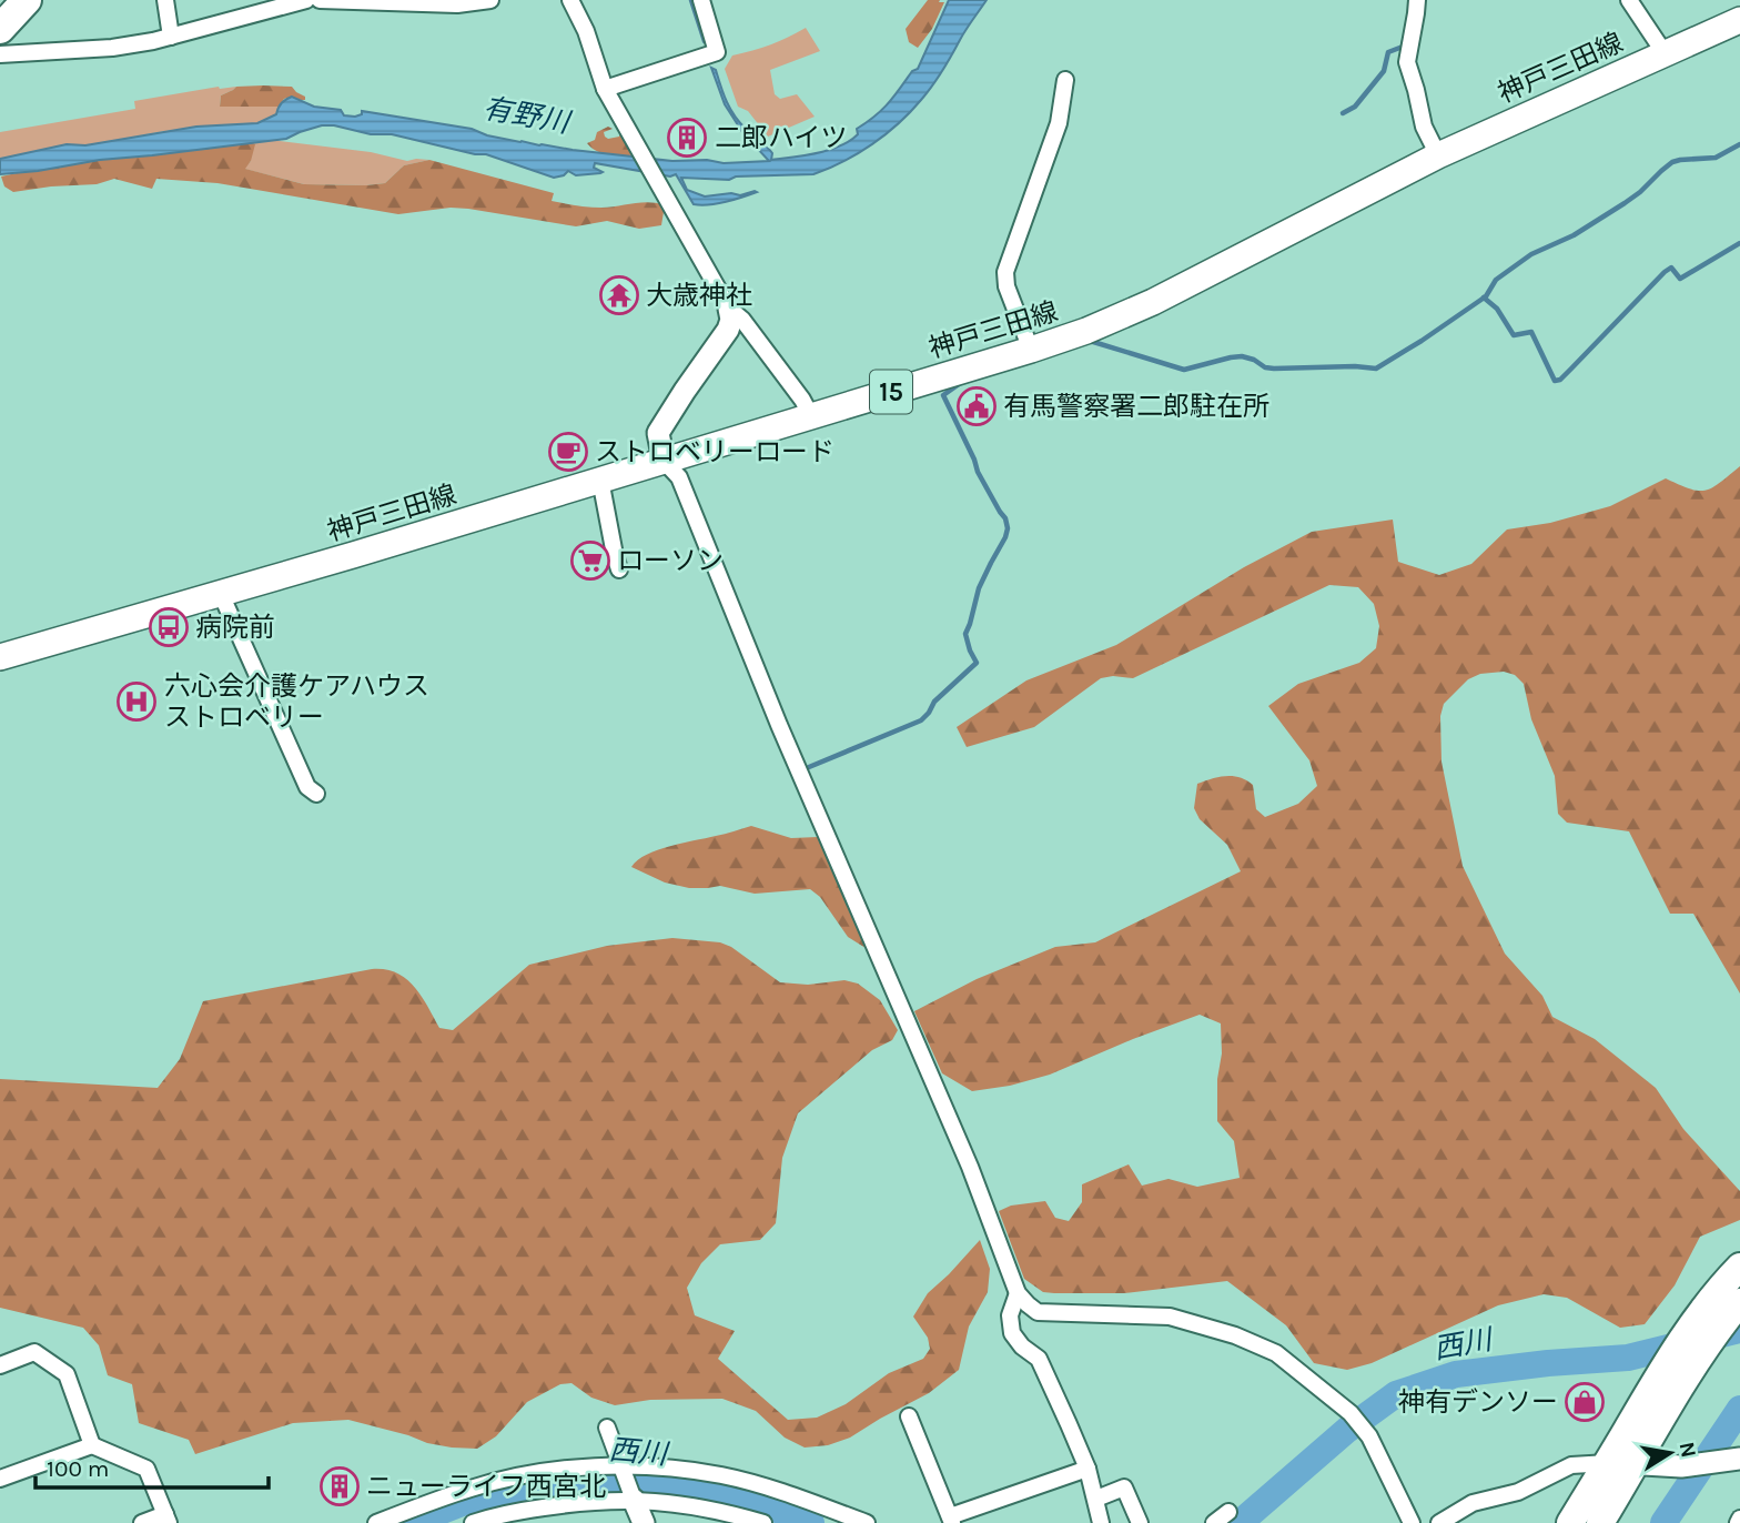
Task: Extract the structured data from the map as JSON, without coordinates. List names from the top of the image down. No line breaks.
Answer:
{"streets":{"main road":["神戸三田線","15"]},"water":["有野川","西川"],"places":{"building":["二郎ハイツ","ニューライフ西宮北"],"temple":["大歳神社"],"public building":["有馬警察署二郎駐在所"],"cafe":["ストロベリーロード"],"supermarket":["ローソン"],"bus stop":["病院前"],"hospital":["六心会介護ケアハウス ストロベリー"],"shop":["神有デンソー"]},"scale_bar":"100 m","north":"right"}
